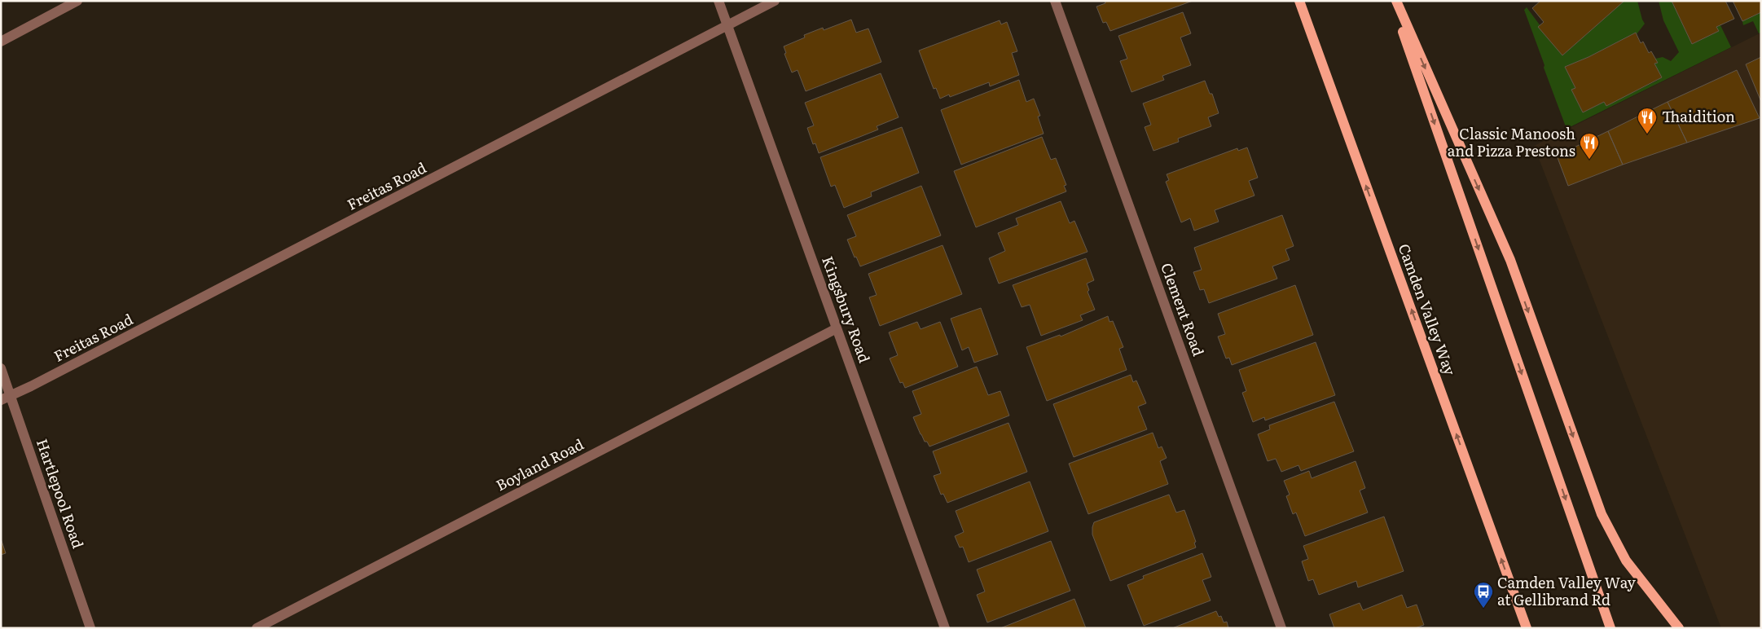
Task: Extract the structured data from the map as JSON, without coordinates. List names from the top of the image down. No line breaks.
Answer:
{"streets":{"main road":["Camden Valley Way"],"street":["Freitas Road","Kingsbury Road","Clement Road","Boyland Road","Hartlepool Road"]},"crossings":[["Freitas Road","Kingsbury Road"],["Freitas Road","Hartlepool Road"],["Kingsbury Road","Boyland Road"]],"places":{"restaurant":["Thaidition","Classic Manoosh and Pizza Prestons"],"bus stop":["Camden Valley Way at Gellibrand Rd"]}}
